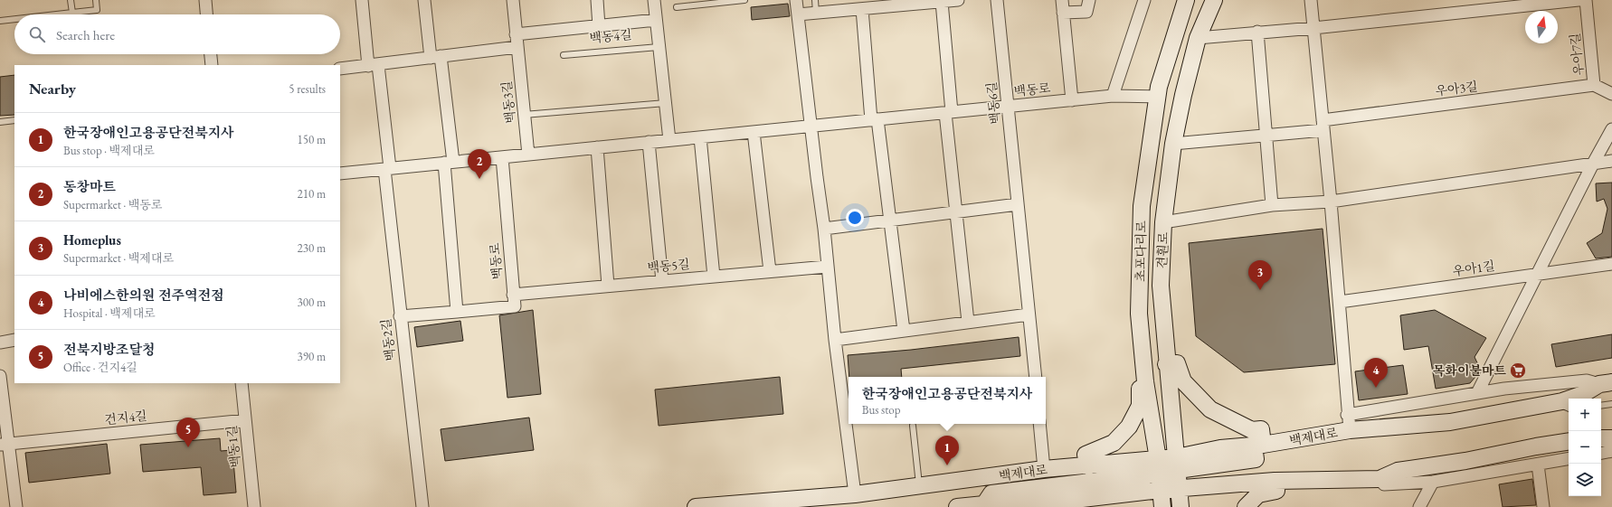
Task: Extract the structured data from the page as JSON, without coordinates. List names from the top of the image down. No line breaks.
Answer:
{"streets":{"street":["백동4길","우아7길","우아3길","백동로","백동3길","백동6길","견훤로","초포다리로","백동5길","우아1길","백동2길","건지4길","백제대로","백동1길"]},"crossings":[["우아7길","우아3길"],["우아3길","견훤로"],["백동로","백동3길"],["백동로","백동6길"],["백동로","초포다리로"],["백동로","백동5길"],["백동로","백동2길"],["견훤로","백제대로"],["초포다리로","백제대로"],["우아1길","백제대로"],["건지4길","백동1길"]],"places":{"supermarket":["목화이불마트"]},"north":"top","page":{"search":"Search here","heading":["Nearby","5 results"],"list":[{"mark":"1","name":"한국장애인고용공단전북지사","note":"Bus stop · 백제대로","value":"150 m"},{"mark":"2","name":"동창마트","note":"Supermarket · 백동로","value":"210 m"},{"mark":"3","name":"Homeplus","note":"Supermarket · 백제대로","value":"230 m"},{"mark":"4","name":"나비에스한의원 전주역전점","note":"Hospital · 백제대로","value":"300 m"},{"mark":"5","name":"전북지방조달청","note":"Office · 건지4길","value":"390 m"}],"pins":["2","3","4","5","1"],"popup":["한국장애인고용공단전북지사","Bus stop"],"map_buttons":["+","−"]}}
